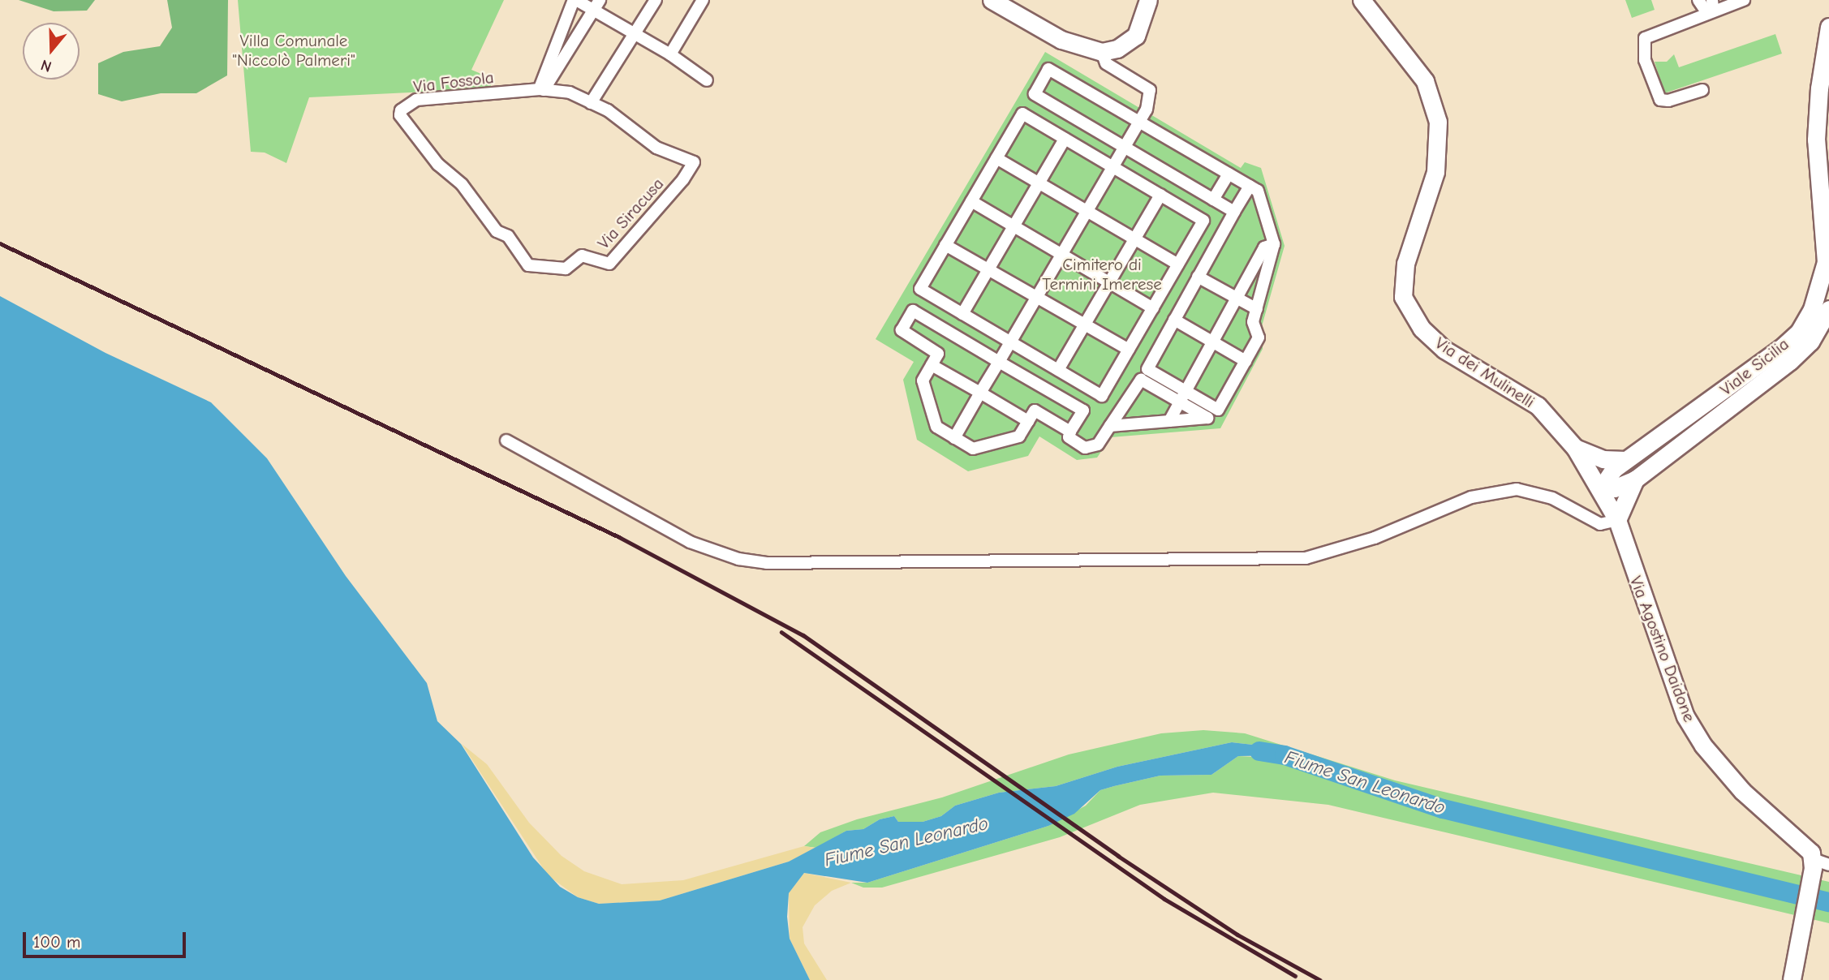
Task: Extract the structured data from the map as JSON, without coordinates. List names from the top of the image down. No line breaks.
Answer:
{"streets":{"main road":["Viale Sicilia","Via dei Mulinelli","Via Agostino Daidone"],"street":["Via Fossola","Via Siracusa"]},"crossings":[["Via Fossola","Via Siracusa"],["Viale Sicilia","Via dei Mulinelli"],["Viale Sicilia","Via Agostino Daidone"],["Via dei Mulinelli","Via Agostino Daidone"]],"water":["Fiume San Leonardo"],"parks":["Villa Comunale \"Niccolò Palmeri\"","Cimitero di Termini Imerese"],"scale_bar":"100 m","north":"bottom"}
